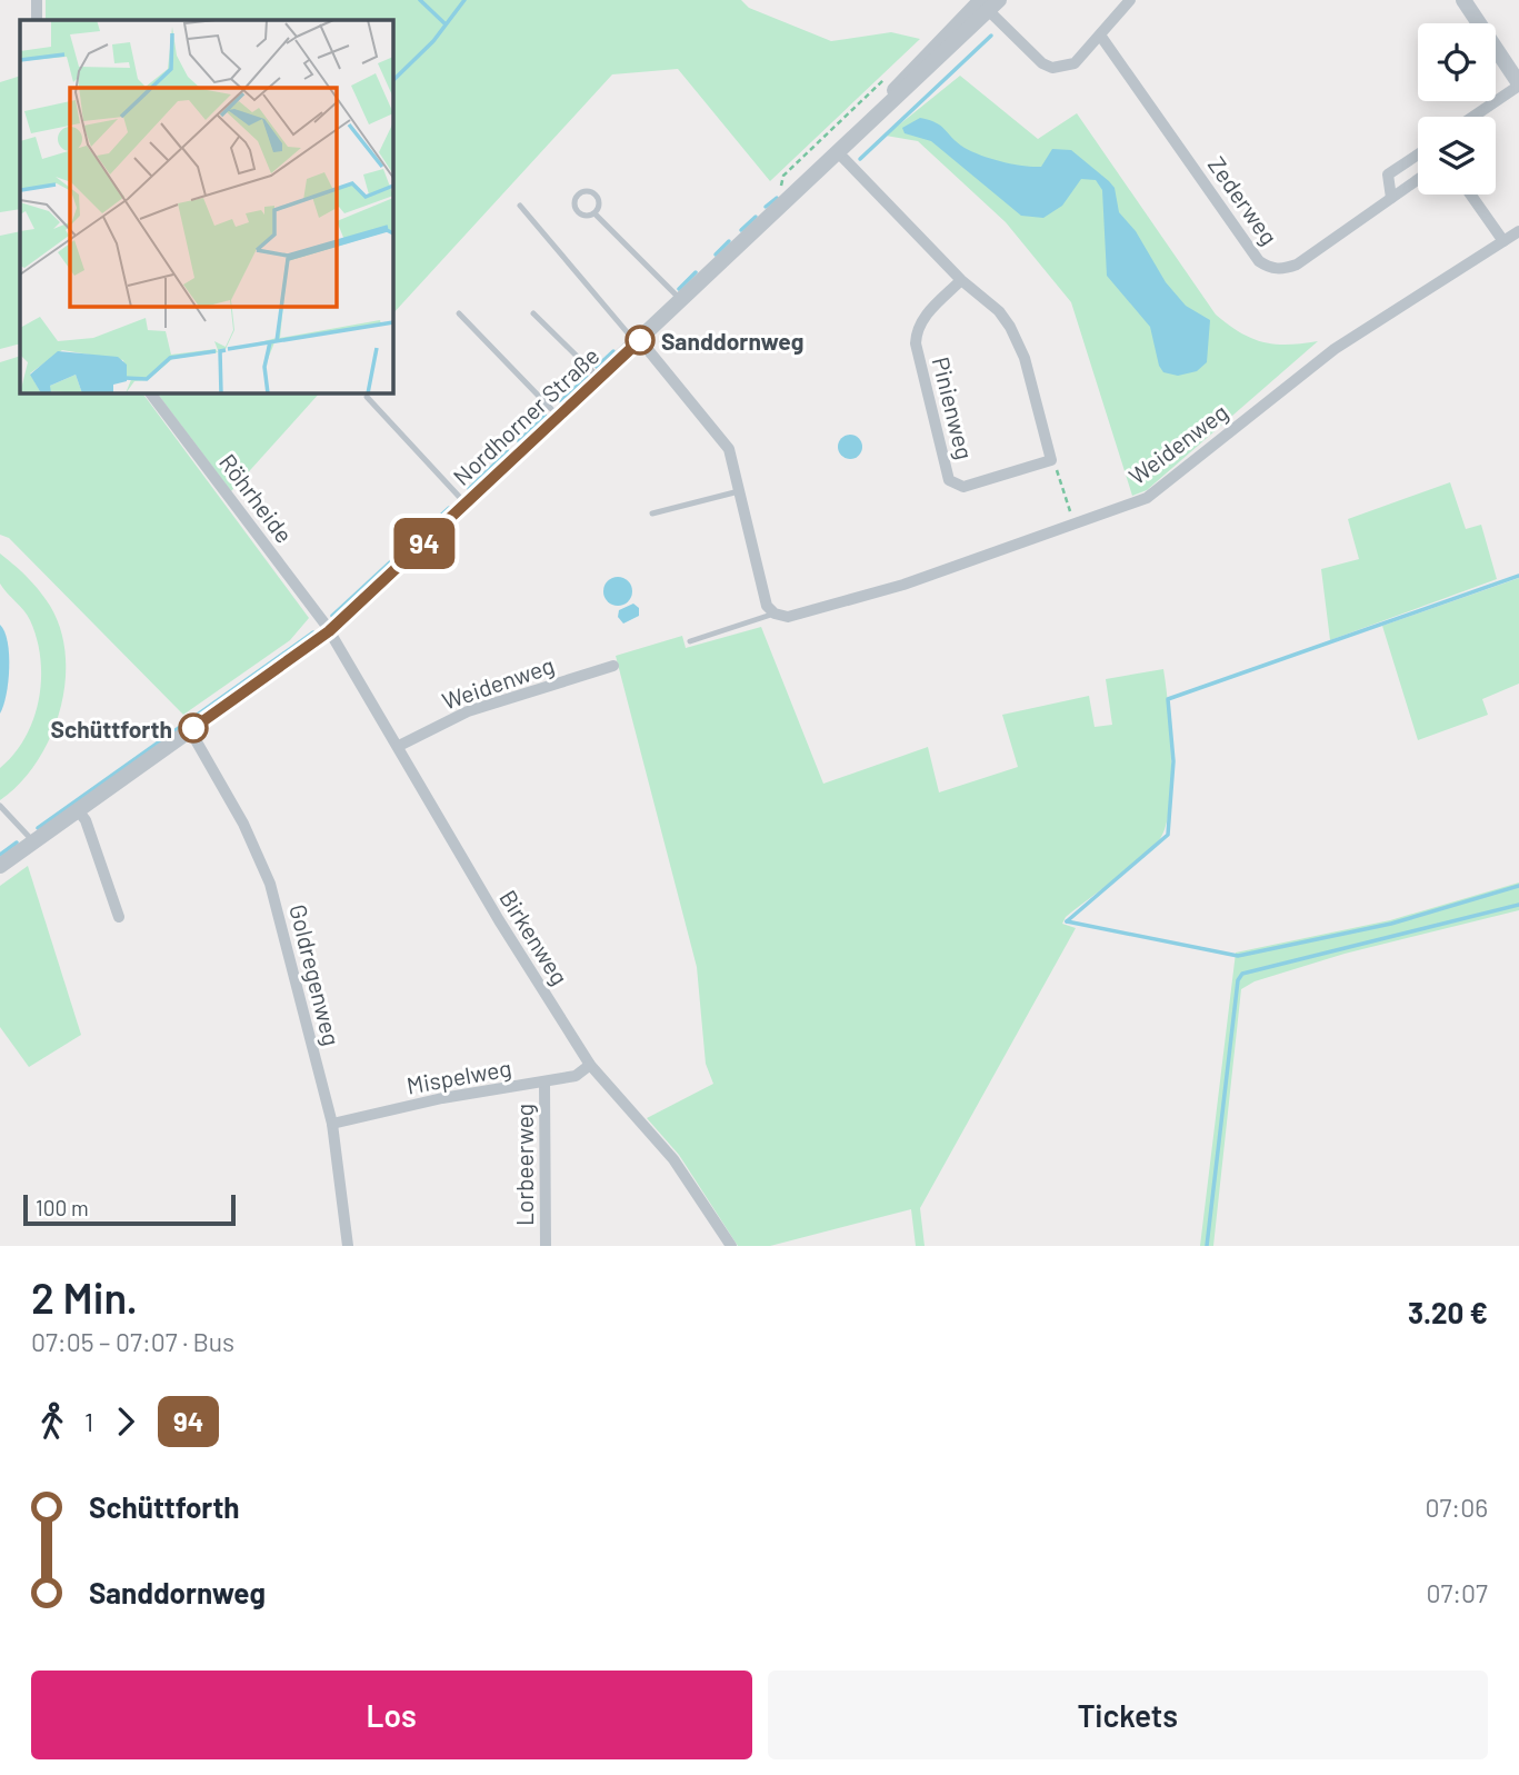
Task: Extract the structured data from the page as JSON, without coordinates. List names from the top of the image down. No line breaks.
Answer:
{"streets":{"street":["Zederweg","Pinienweg","Nordhorner Straße","Weidenweg","Röhrheide","Birkenweg","Goldregenweg","Mispelweg","Lorbeerweg"]},"crossings":[["Nordhorner Straße","Röhrheide"],["Nordhorner Straße","Birkenweg"],["Nordhorner Straße","Goldregenweg"],["Weidenweg","Birkenweg"],["Röhrheide","Birkenweg"],["Birkenweg","Mispelweg"],["Goldregenweg","Mispelweg"],["Mispelweg","Lorbeerweg"]],"places":["Sanddornweg","Schüttforth"],"lines":["bus line 94"],"scale_bar":"100 m","page":{"on_map":"94","scale":"100 m","heading":["2 Min.","07:05 – 07:07 · Bus","3.20 €"],"legs":["1","94"],"list":[{"name":"Schüttforth","value":"07:06"},{"name":"Sanddornweg","value":"07:07"}],"buttons":["Los","Tickets"]}}
